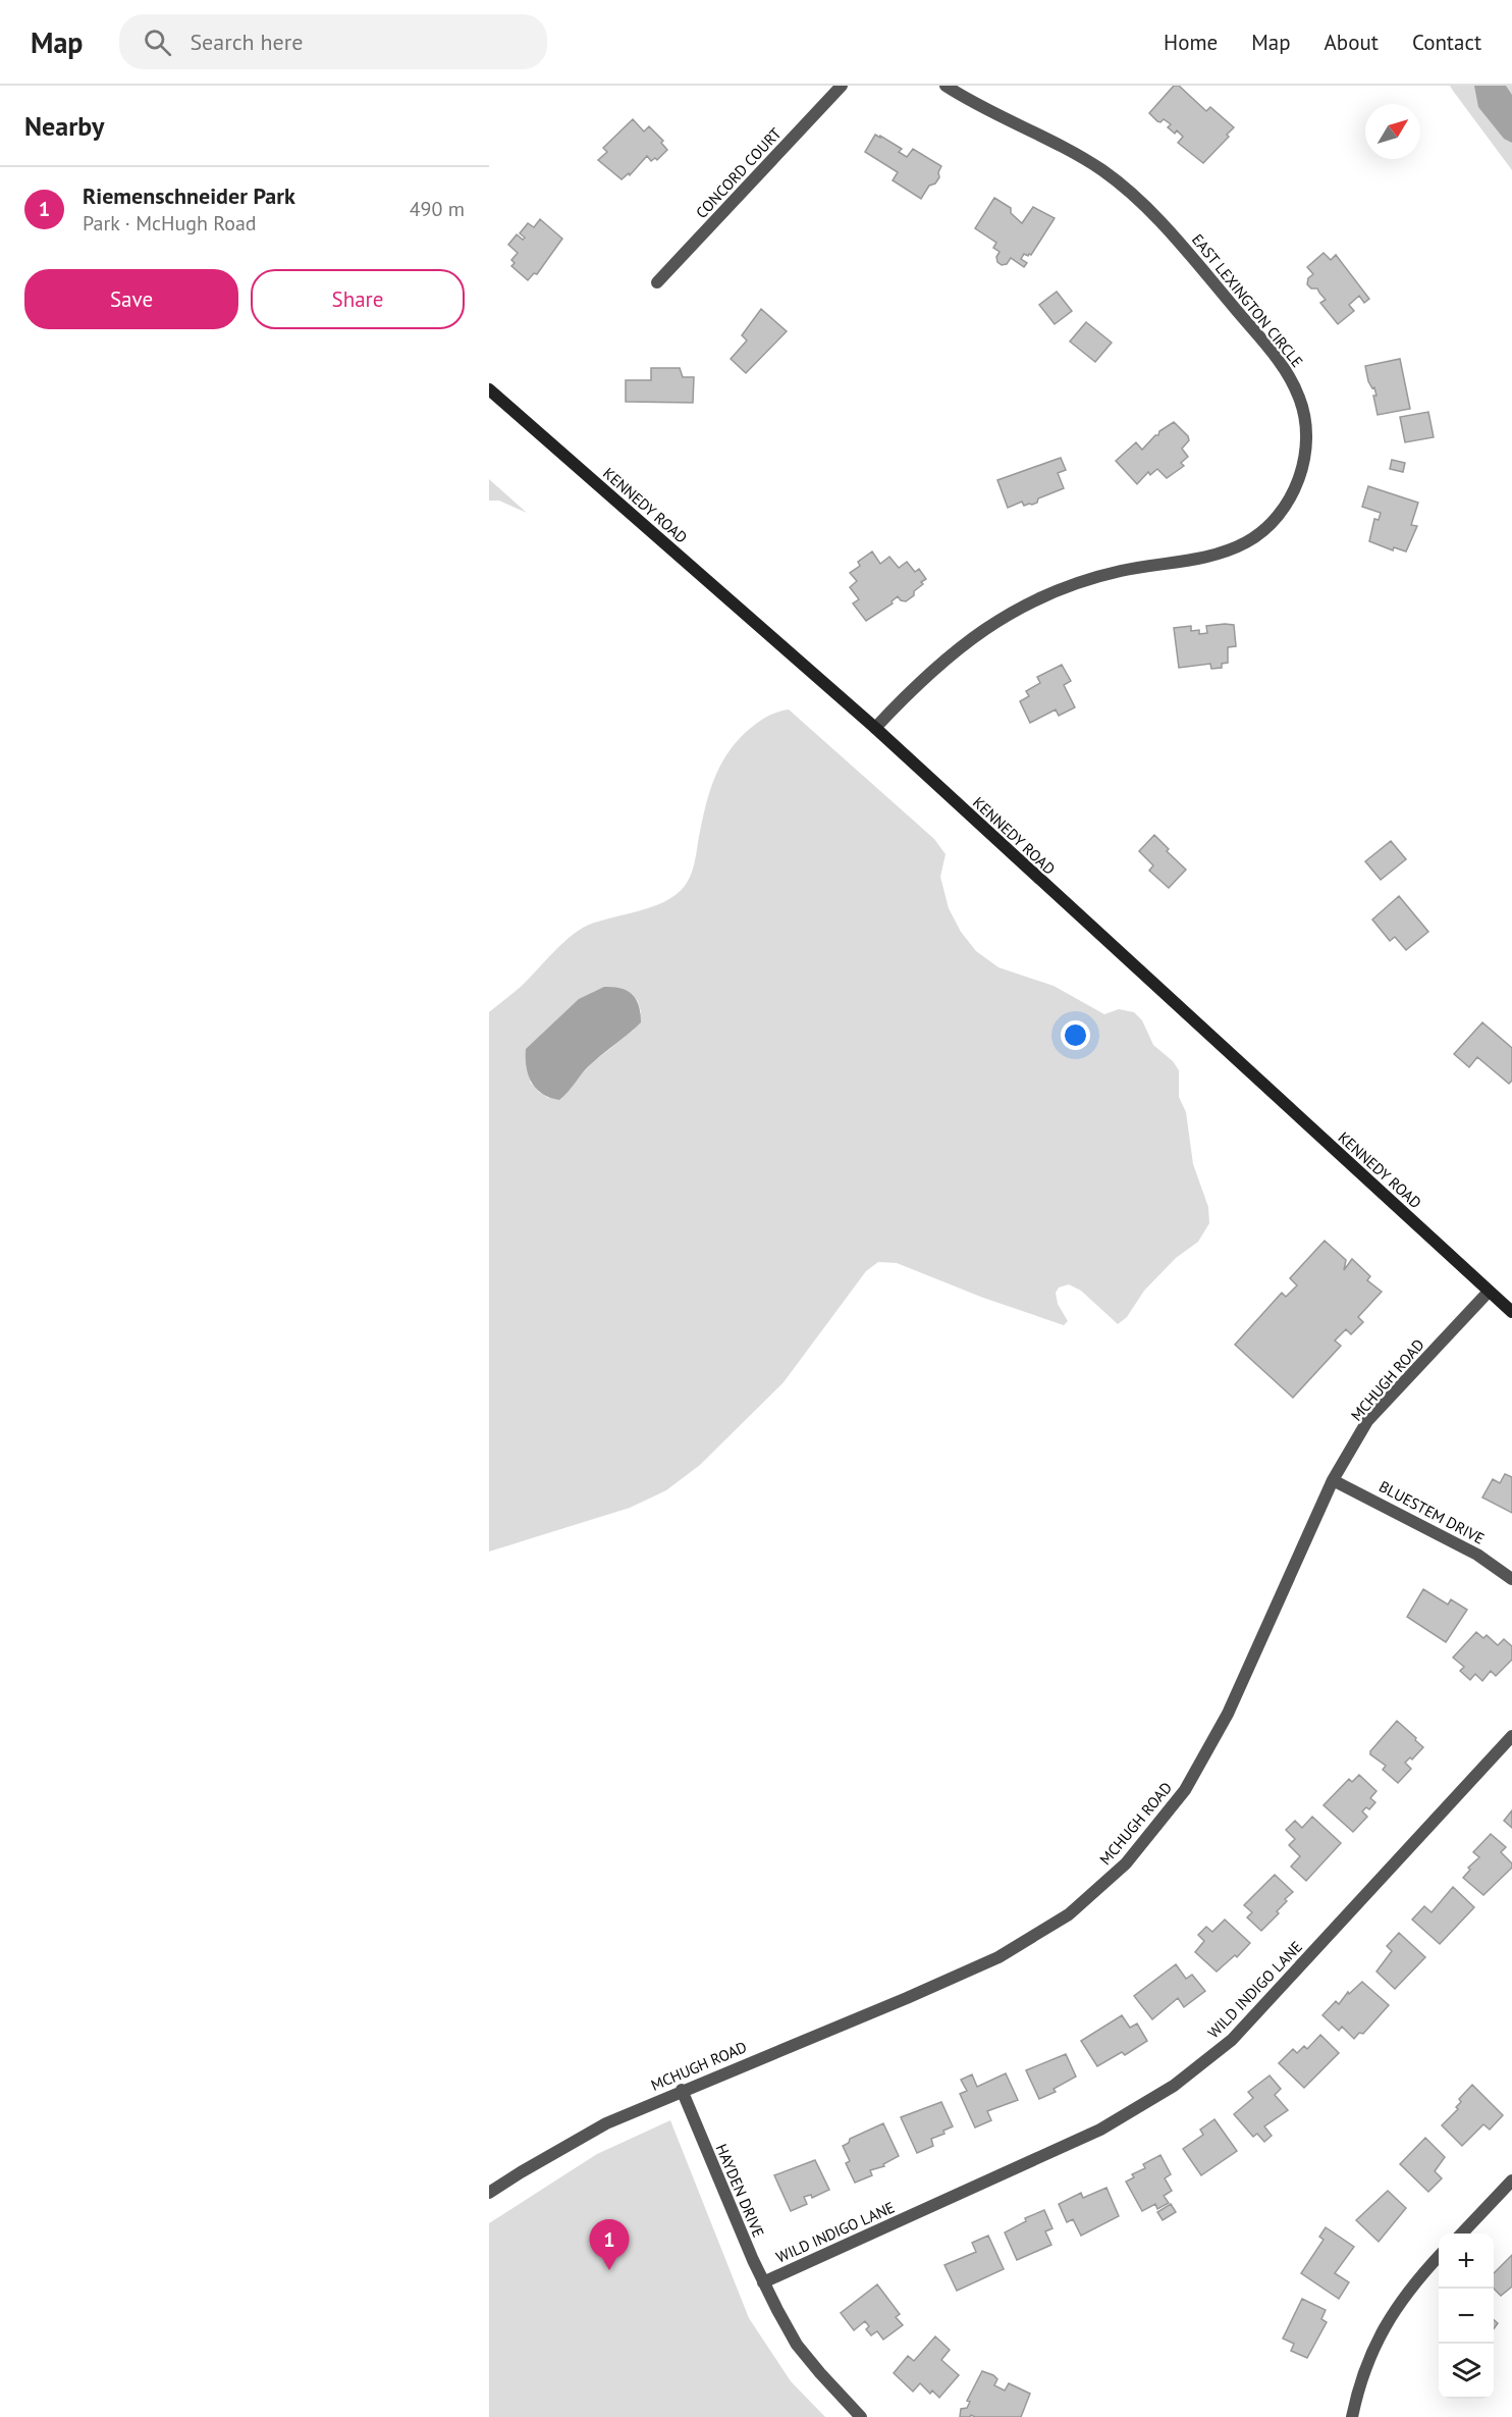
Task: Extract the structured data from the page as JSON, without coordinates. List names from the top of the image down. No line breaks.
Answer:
{"streets":{"main road":["KENNEDY ROAD"],"street":["CONCORD COURT","EAST LEXINGTON CIRCLE","MCHUGH ROAD","BLUESTEM DRIVE","WILD INDIGO LANE","HAYDEN DRIVE"]},"crossings":[["EAST LEXINGTON CIRCLE","KENNEDY ROAD"],["KENNEDY ROAD","MCHUGH ROAD"],["MCHUGH ROAD","BLUESTEM DRIVE"],["MCHUGH ROAD","HAYDEN DRIVE"],["WILD INDIGO LANE","HAYDEN DRIVE"]],"north":"top right","page":{"header":"Map","search":"Search here","nav":["Home","Map","About","Contact"],"heading":"Nearby","list":[{"mark":"1","name":"Riemenschneider Park","note":"Park · McHugh Road","value":"490 m"}],"buttons":["Save","Share"],"pins":"1","map_buttons":["+","−"]}}
